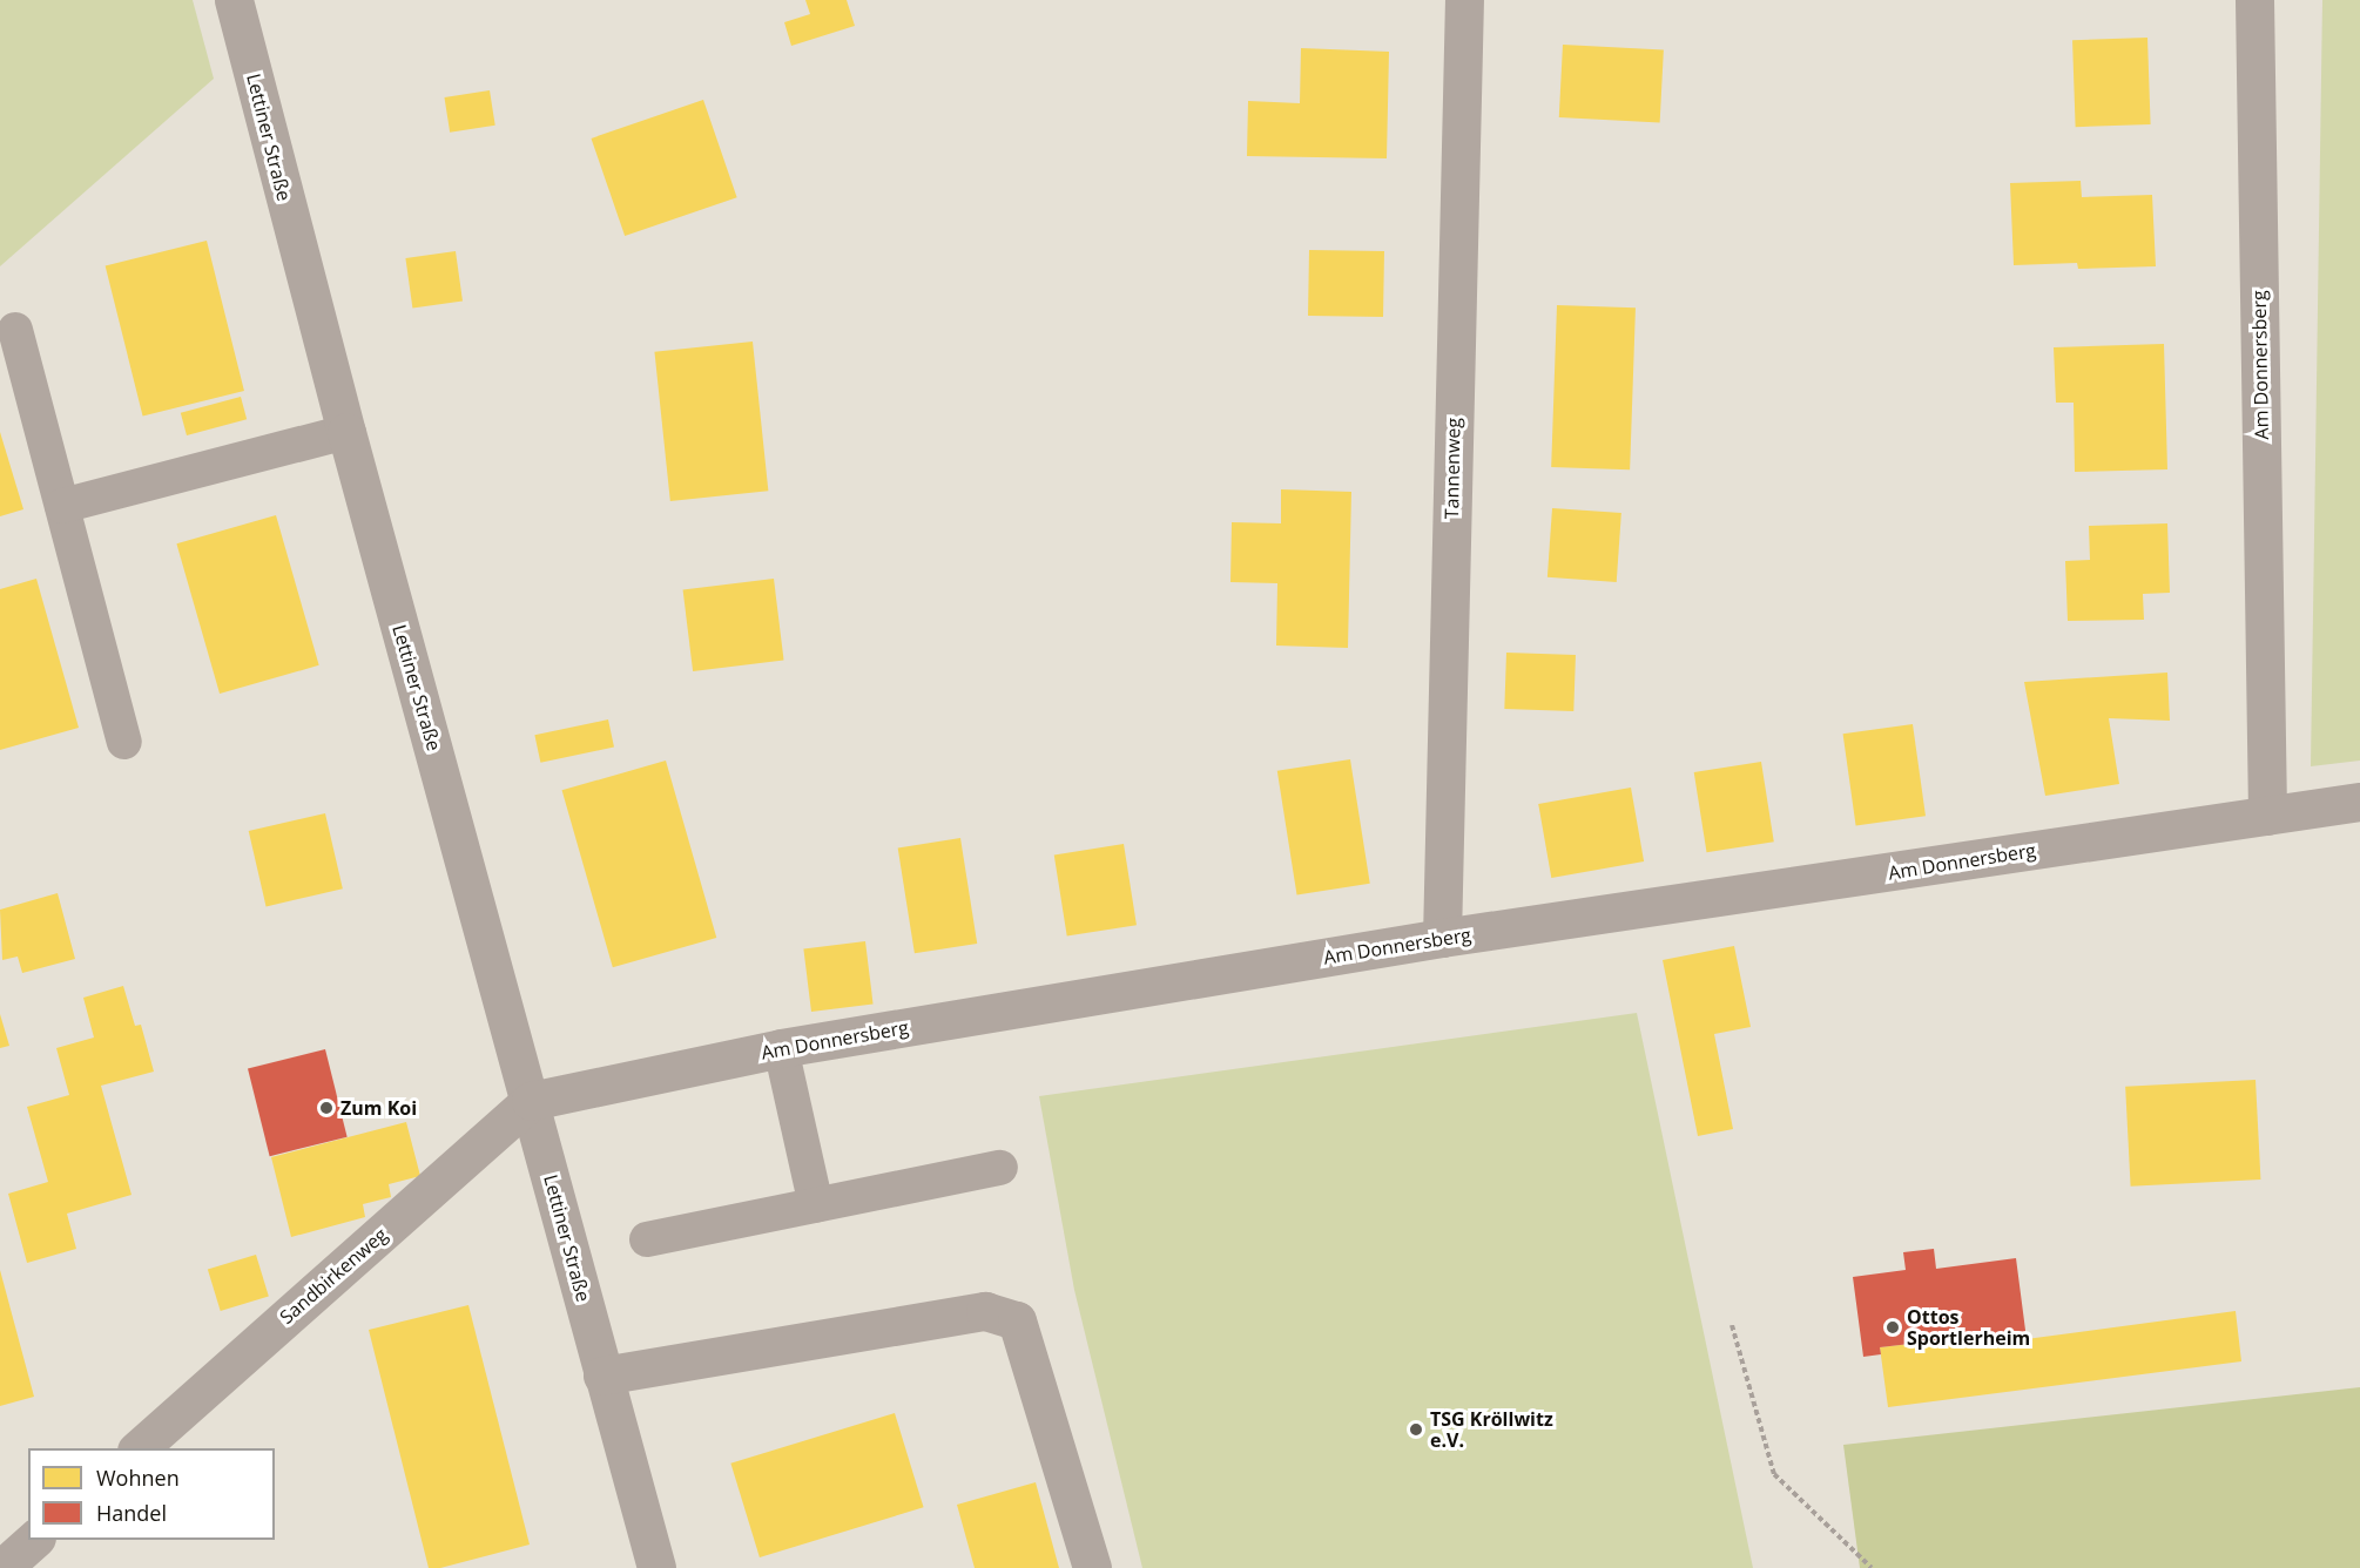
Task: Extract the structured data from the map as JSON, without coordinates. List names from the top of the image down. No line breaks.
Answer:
{"streets":{"street":["Lettiner Straße","Am Donnersberg","Tannenweg","Sandbirkenweg"]},"crossings":[["Lettiner Straße","Am Donnersberg"],["Lettiner Straße","Sandbirkenweg"],["Am Donnersberg","Tannenweg"],["Am Donnersberg","Sandbirkenweg"]],"places":["Zum Koi","Ottos Sportlerheim","TSG Kröllwitz e.V."],"legend":["Wohnen","Handel"]}
